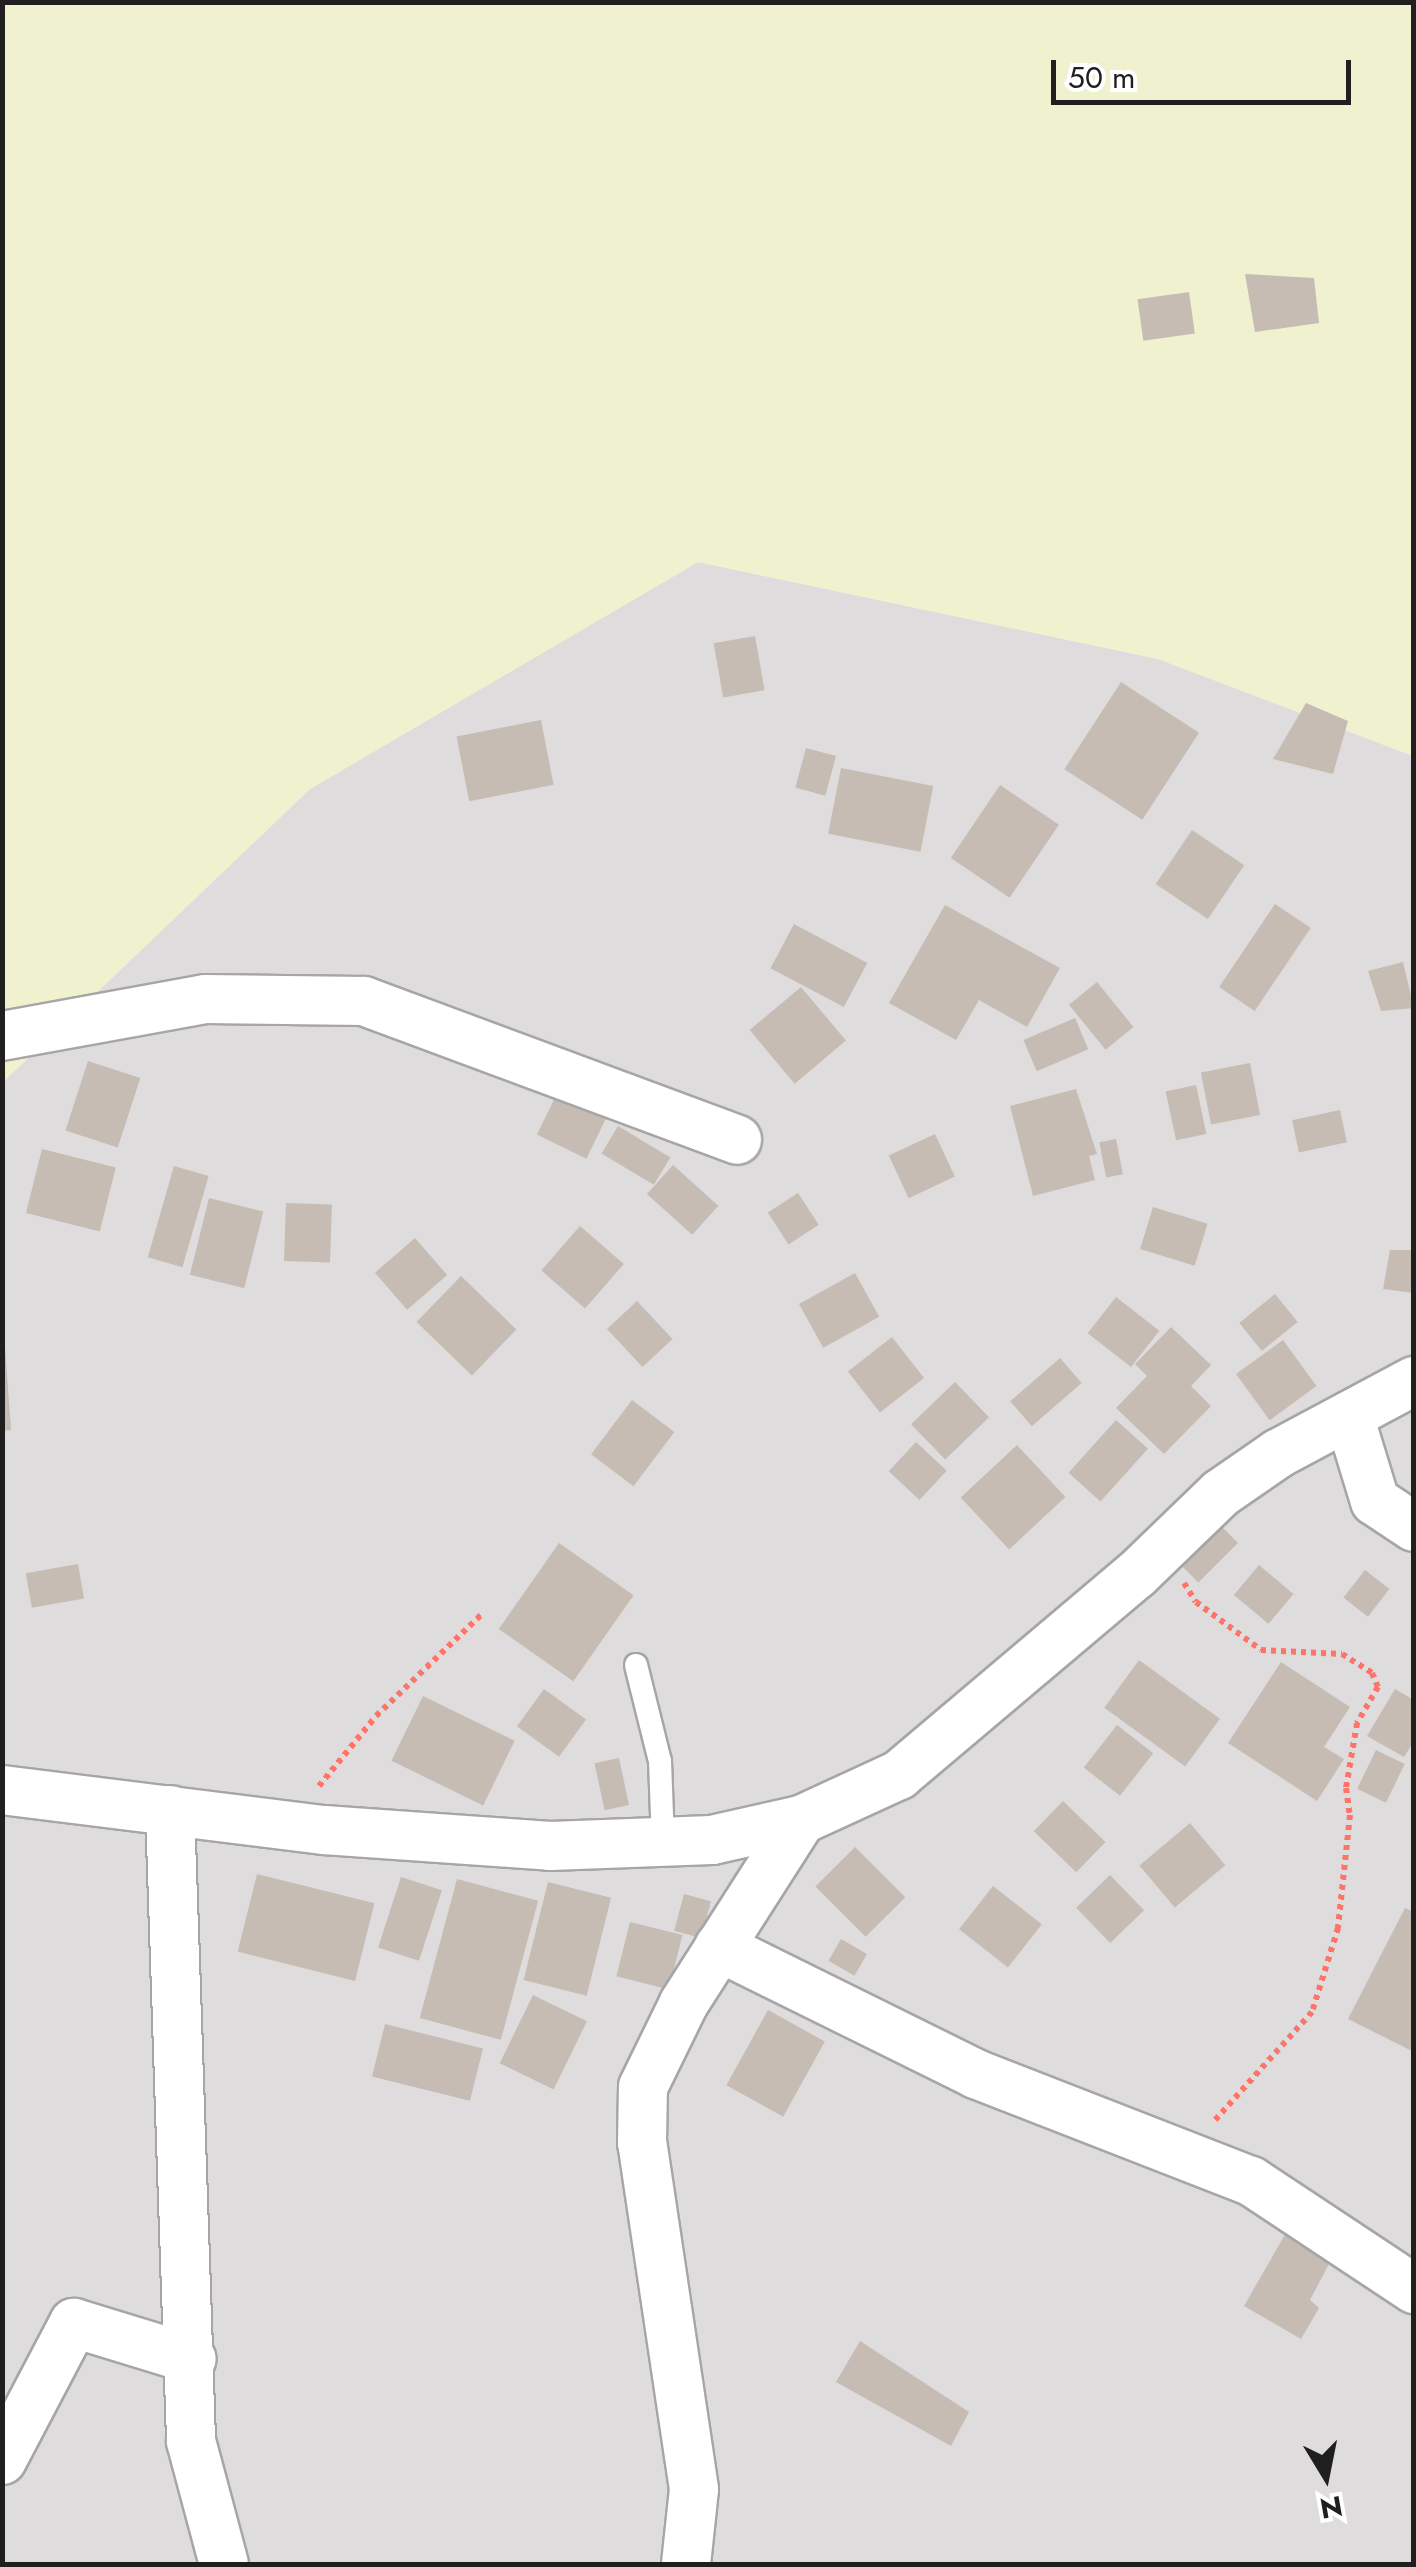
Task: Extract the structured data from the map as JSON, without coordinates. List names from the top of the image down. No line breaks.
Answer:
{"scale_bar":"50 m","north":"bottom"}
